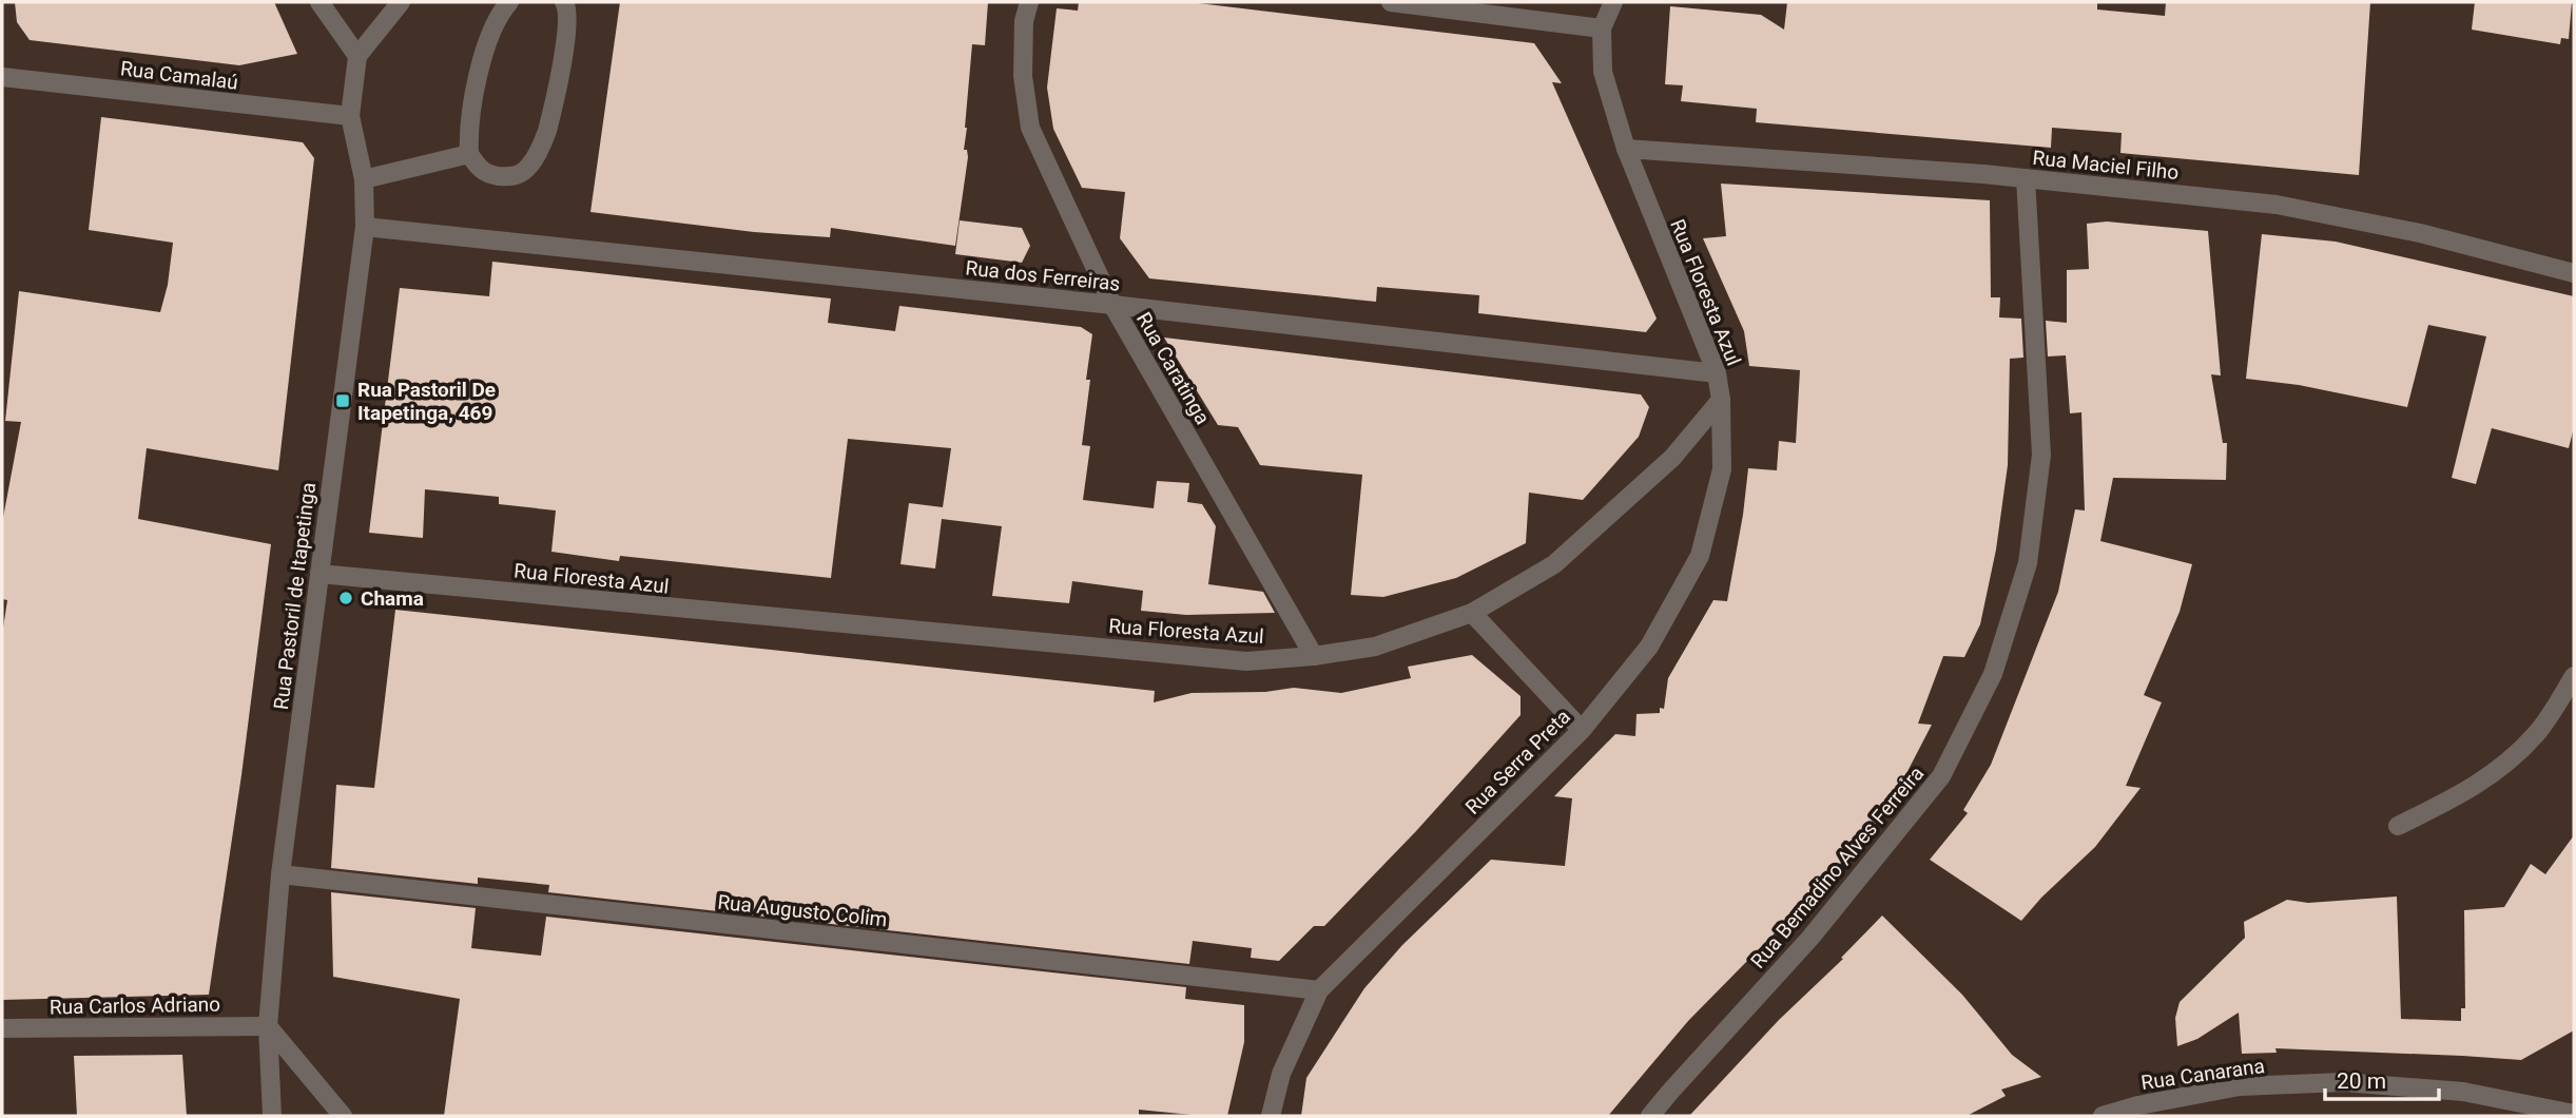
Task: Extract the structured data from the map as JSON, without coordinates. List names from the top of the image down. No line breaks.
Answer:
{"streets":{"street":["Rua Camalaú","Rua Maciel Filho","Rua dos Ferreiras","Rua Floresta Azul","Rua Caratinga","Rua Pastoril de Itapetinga","Rua Serra Preta","Rua Bernadino Alves Ferreira","Rua Augusto Colim","Rua Carlos Adriano","Rua Canarana"]},"crossings":[["Rua Camalaú","Rua Pastoril de Itapetinga"],["Rua Maciel Filho","Rua Floresta Azul"],["Rua Maciel Filho","Rua Bernadino Alves Ferreira"],["Rua dos Ferreiras","Rua Floresta Azul"],["Rua dos Ferreiras","Rua Caratinga"],["Rua dos Ferreiras","Rua Pastoril de Itapetinga"],["Rua Floresta Azul","Rua Caratinga"],["Rua Floresta Azul","Rua Pastoril de Itapetinga"],["Rua Floresta Azul","Rua Serra Preta"],["Rua Pastoril de Itapetinga","Rua Augusto Colim"],["Rua Pastoril de Itapetinga","Rua Carlos Adriano"],["Rua Serra Preta","Rua Augusto Colim"]],"places":{"transit":["Rua Pastoril De Itapetinga, 469"],"other":["Chama"]},"scale_bar":"20 m"}
